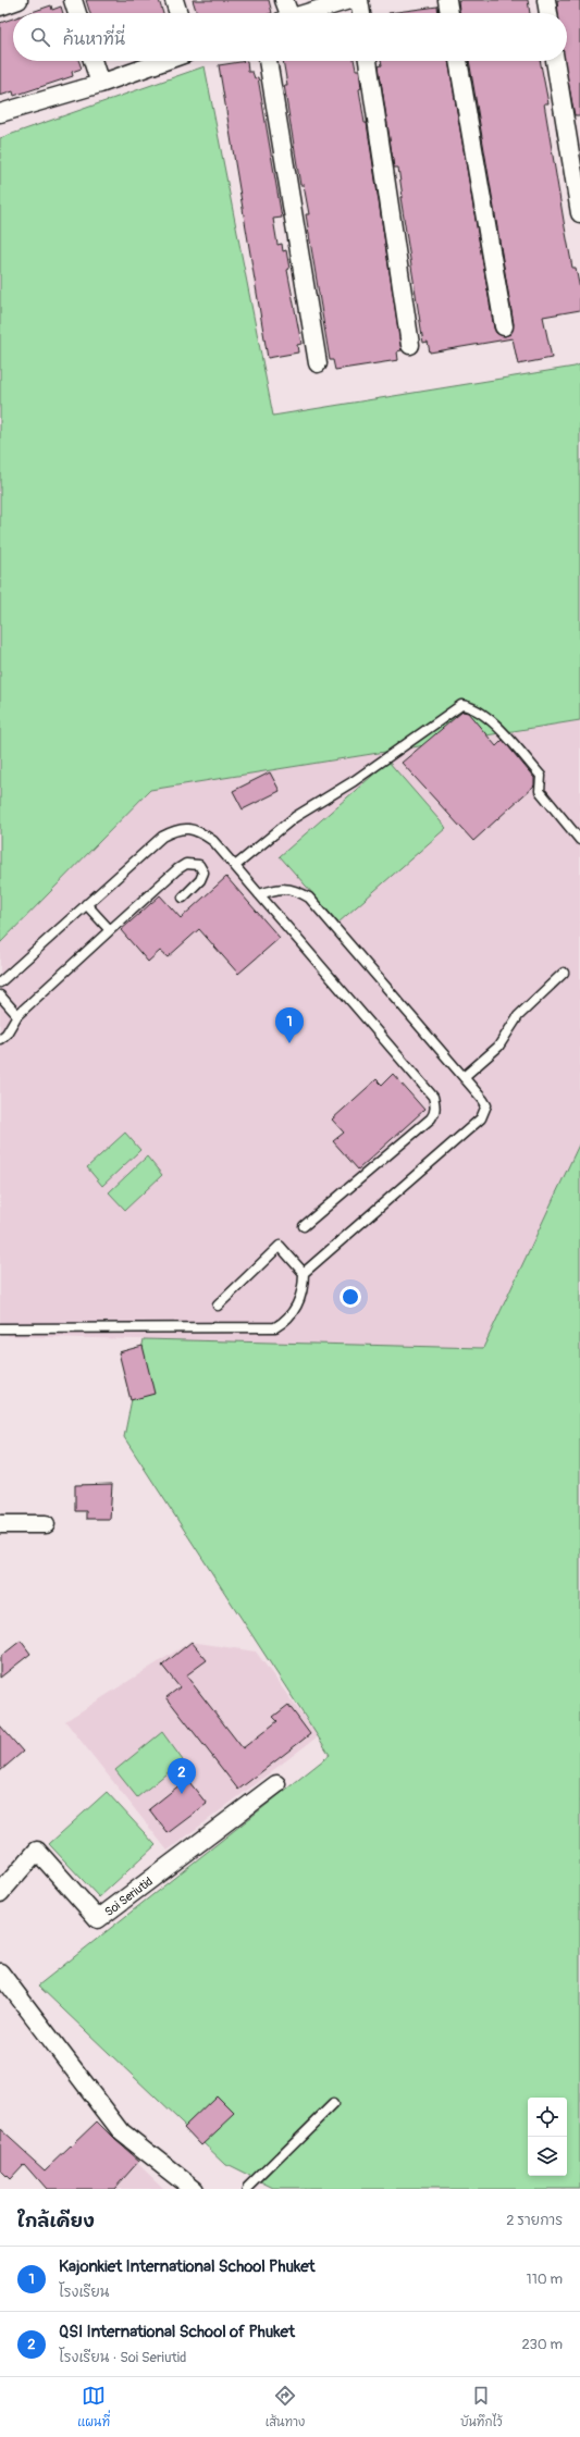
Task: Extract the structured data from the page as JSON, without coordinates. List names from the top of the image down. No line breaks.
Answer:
{"streets":{"street":["Soi Seriutid"]},"page":{"search":"ค้นหาที่นี่","pins":["1","2"],"heading":["ใกล้เคียง","2 รายการ"],"list":[{"mark":"1","name":"Kajonkiet International School Phuket","note":"โรงเรียน","value":"110 m"},{"mark":"2","name":"QSI International School of Phuket","note":"โรงเรียน · Soi Seriutid","value":"230 m"}],"nav":["แผนที่","เส้นทาง","บันทึกไว้"]}}
